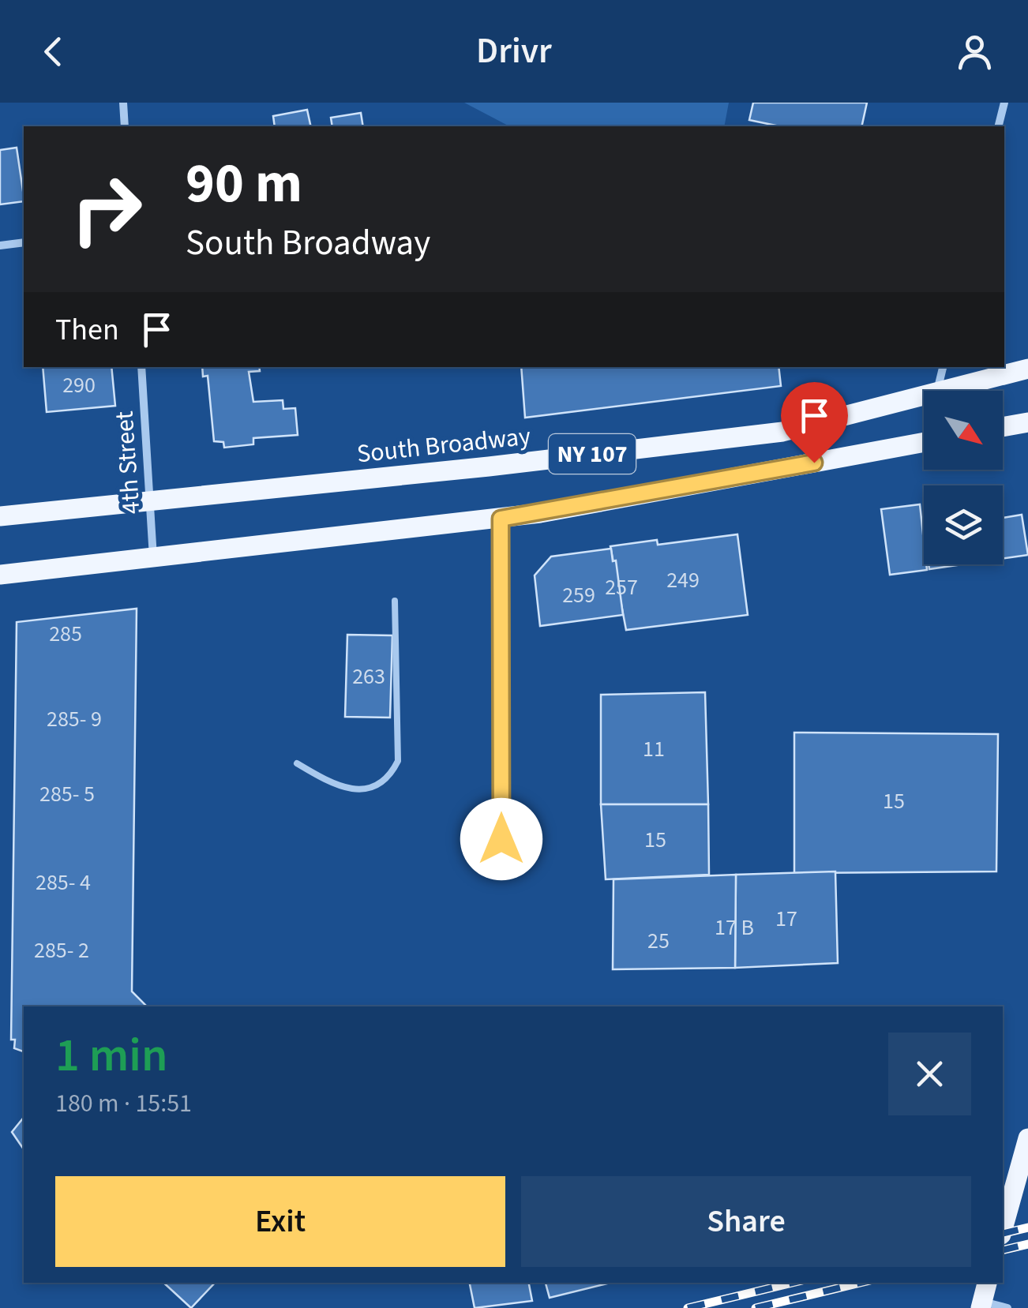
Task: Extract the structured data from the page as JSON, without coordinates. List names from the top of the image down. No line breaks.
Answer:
{"streets":{"main road":["South Broadway","NY 107"],"street":["4th Street"]},"crossings":[["South Broadway","4th Street"],["NY 107","4th Street"]],"house_numbers":["290","249","257","259","285","263","285- 9","11","285- 5","15","15","285- 4","17","17 B","25","285- 2"],"north":"bottom right","page":{"header":"Drivr","turn":["90 m","South Broadway"],"then":"Then","heading":["1 min","180 m · 15:51"],"buttons":["Exit","Share"]}}
